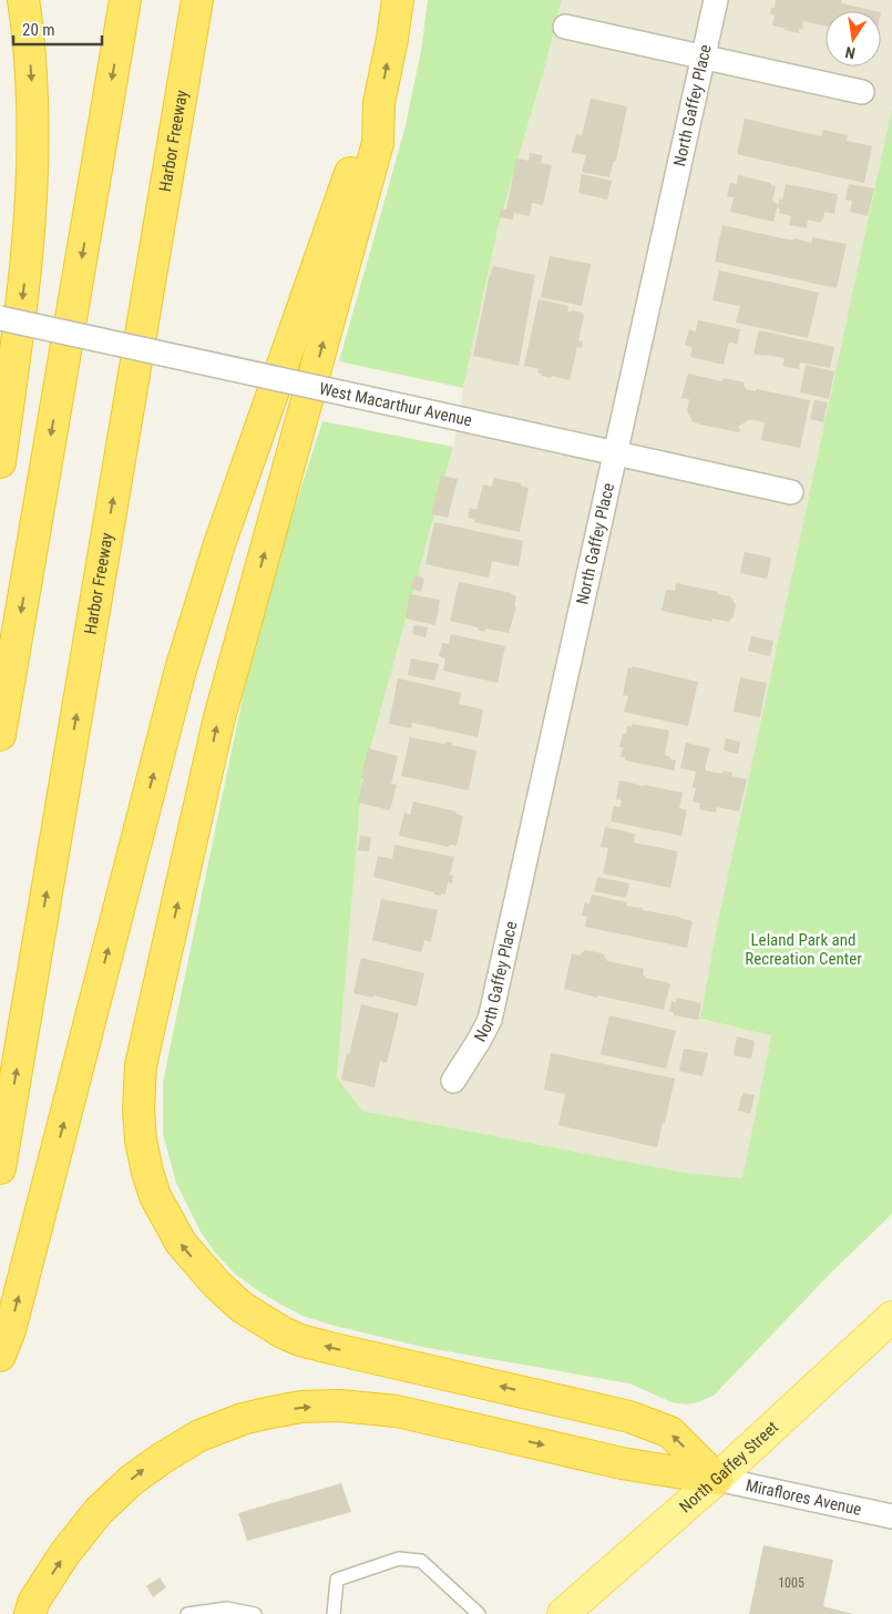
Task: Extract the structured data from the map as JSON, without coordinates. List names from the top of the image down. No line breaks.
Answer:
{"streets":{"highway":["Harbor Freeway"],"main road":["North Gaffey Street"],"street":["North Gaffey Place","West Macarthur Avenue","Miraflores Avenue"]},"crossings":[["North Gaffey Place","West Macarthur Avenue"],["North Gaffey Street","Miraflores Avenue"]],"parks":["Leland Park and Recreation Center"],"house_numbers":["1005"],"scale_bar":"20 m","north":"bottom"}
